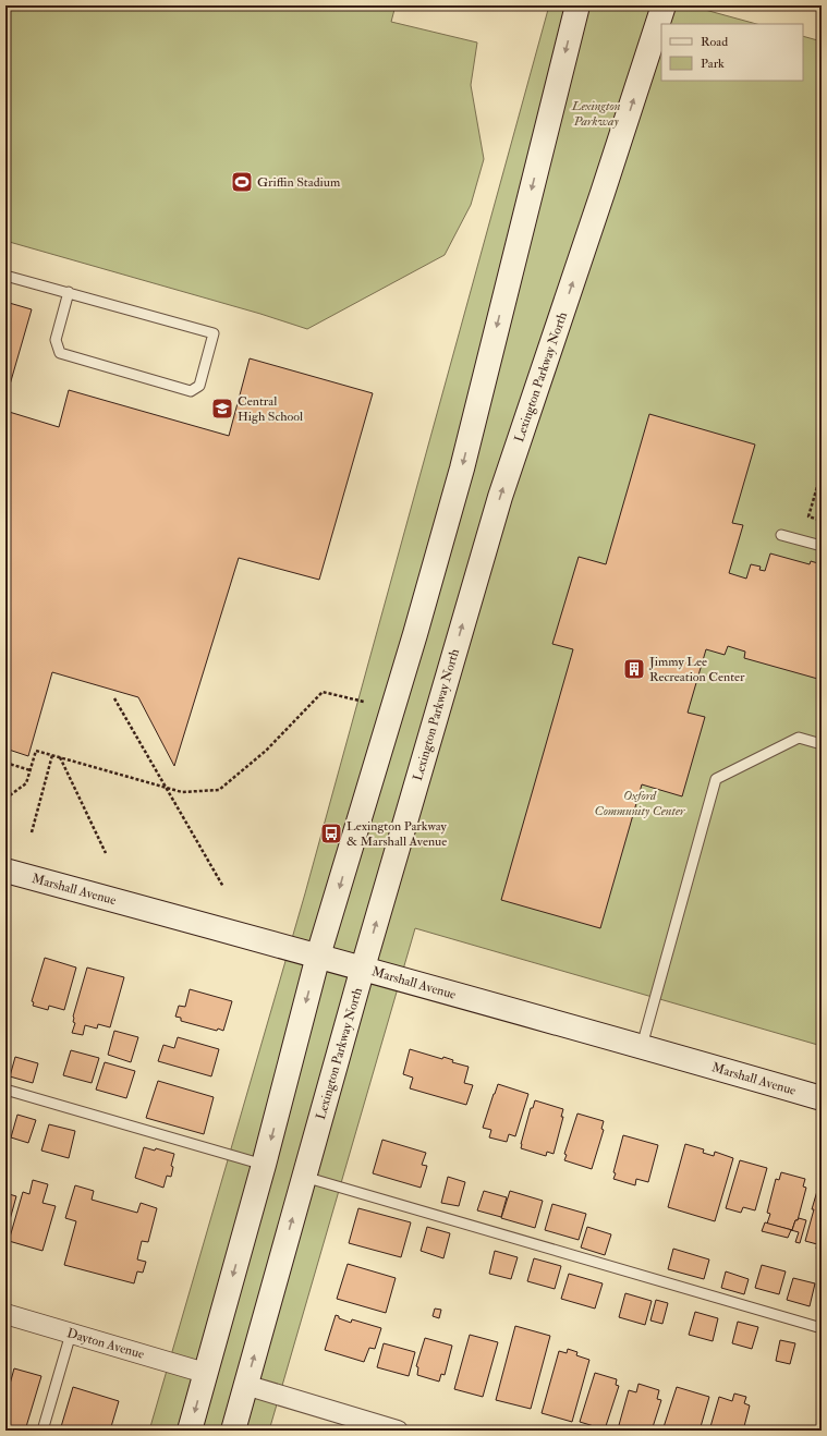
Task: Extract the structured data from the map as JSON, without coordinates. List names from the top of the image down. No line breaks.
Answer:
{"streets":{"main road":["Lexington Parkway North","Marshall Avenue"],"street":["Dayton Avenue"]},"crossings":[["Lexington Parkway North","Marshall Avenue"]],"parks":["Lexington Parkway","Oxford Community Center"],"places":{"sports":["Griffin Stadium"],"school or university":["Central High School"],"building":["Jimmy Lee Recreation Center"],"bus stop":["Lexington Parkway & Marshall Avenue"]},"legend":["Road","Park"]}
